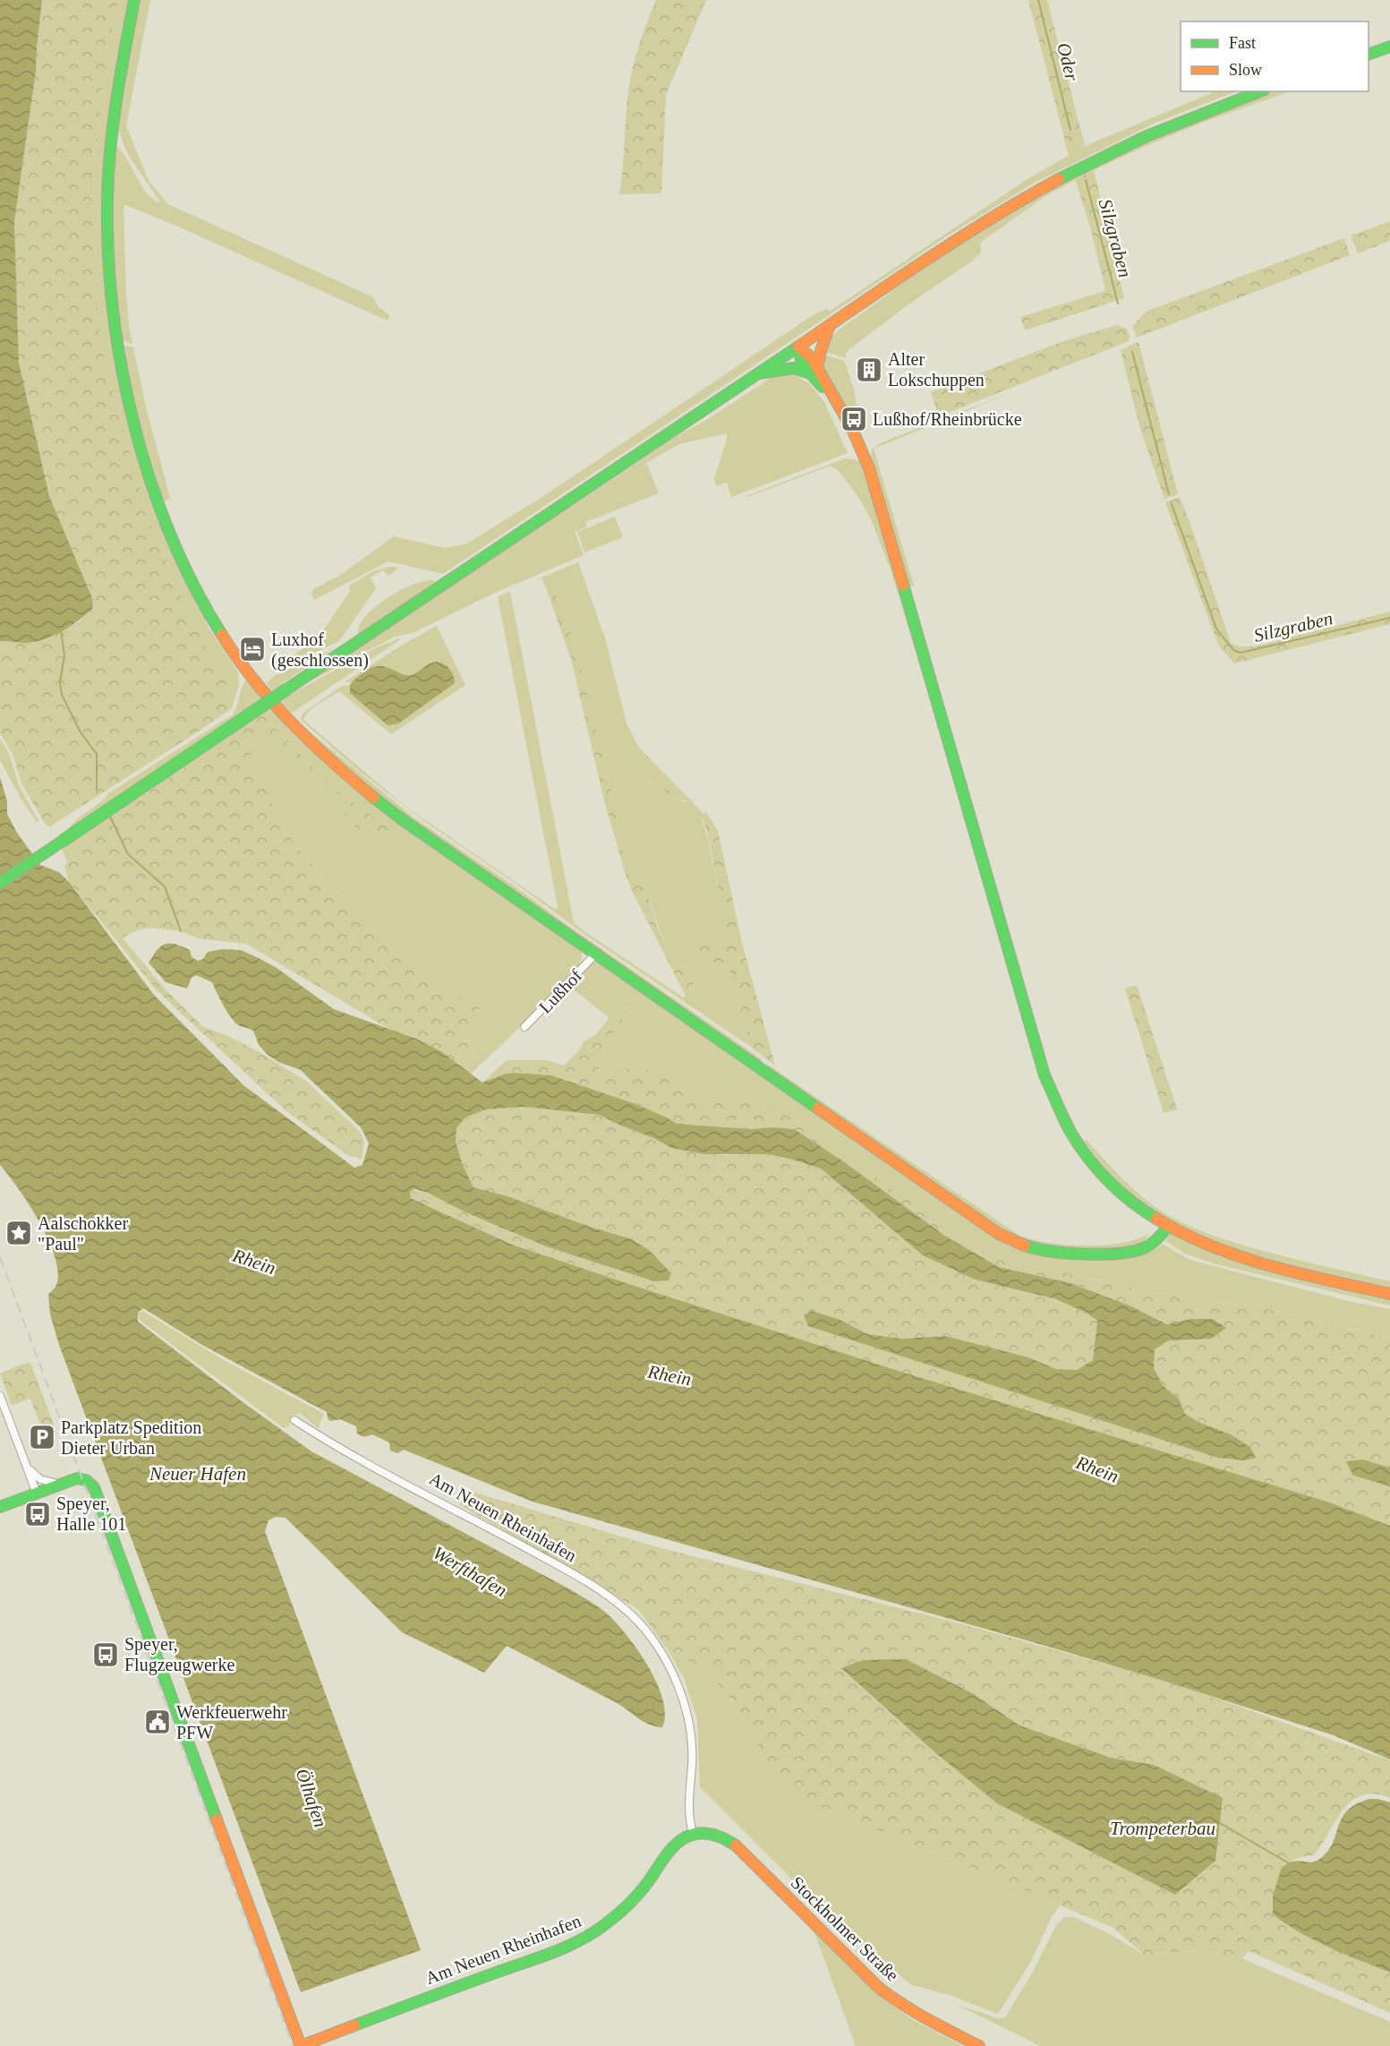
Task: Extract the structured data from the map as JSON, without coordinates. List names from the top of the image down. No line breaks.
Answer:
{"streets":{"street":["Lußhof","Am Neuen Rheinhafen","Stockholmer Straße"]},"crossings":[["Am Neuen Rheinhafen","Stockholmer Straße"]],"water":["Oder","Silzgraben","Rhein","Neuer Hafen","Werfthafen","Ölhafen","Trompeterbau"],"places":{"building":["Alter Lokschuppen"],"bus stop":["Lußhof/Rheinbrücke","Speyer, Halle 101","Speyer, Flugzeugwerke"],"hotel":["Luxhof (geschlossen)"],"place":["Aalschokker \"Paul\""],"parking":["Parkplatz Spedition Dieter Urban"],"public building":["Werkfeuerwehr PFW"]},"legend":["Fast","Slow"]}
